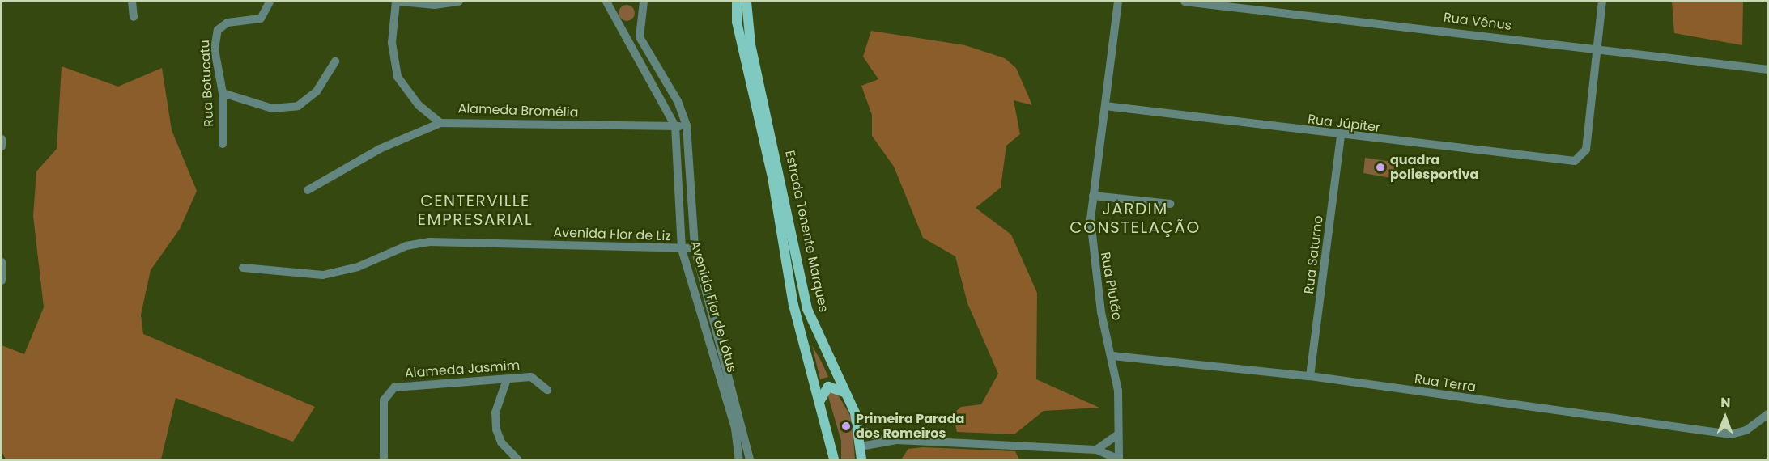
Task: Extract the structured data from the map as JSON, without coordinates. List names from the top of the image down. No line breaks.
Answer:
{"streets":{"main road":["Estrada Tenente Marques"],"street":["Rua Vênus","Rua Botucatu","Alameda Bromélia","Rua Júpiter","Avenida Flor de Liz","Rua Saturno","Rua Plutão","Avenida Flor de Lótus","Alameda Jasmim","Rua Terra"]},"crossings":[["Rua Vênus","Rua Júpiter"],["Alameda Bromélia","Avenida Flor de Lótus"],["Rua Júpiter","Rua Saturno"],["Rua Júpiter","Rua Plutão"],["Avenida Flor de Liz","Avenida Flor de Lótus"],["Rua Saturno","Rua Terra"],["Rua Plutão","Rua Terra"]],"districts":["CENTERVILLE EMPRESARIAL","JARDIM CONSTELAÇÃO"],"places":["quadra poliesportiva","Primeira Parada dos Romeiros"],"north":"top"}
